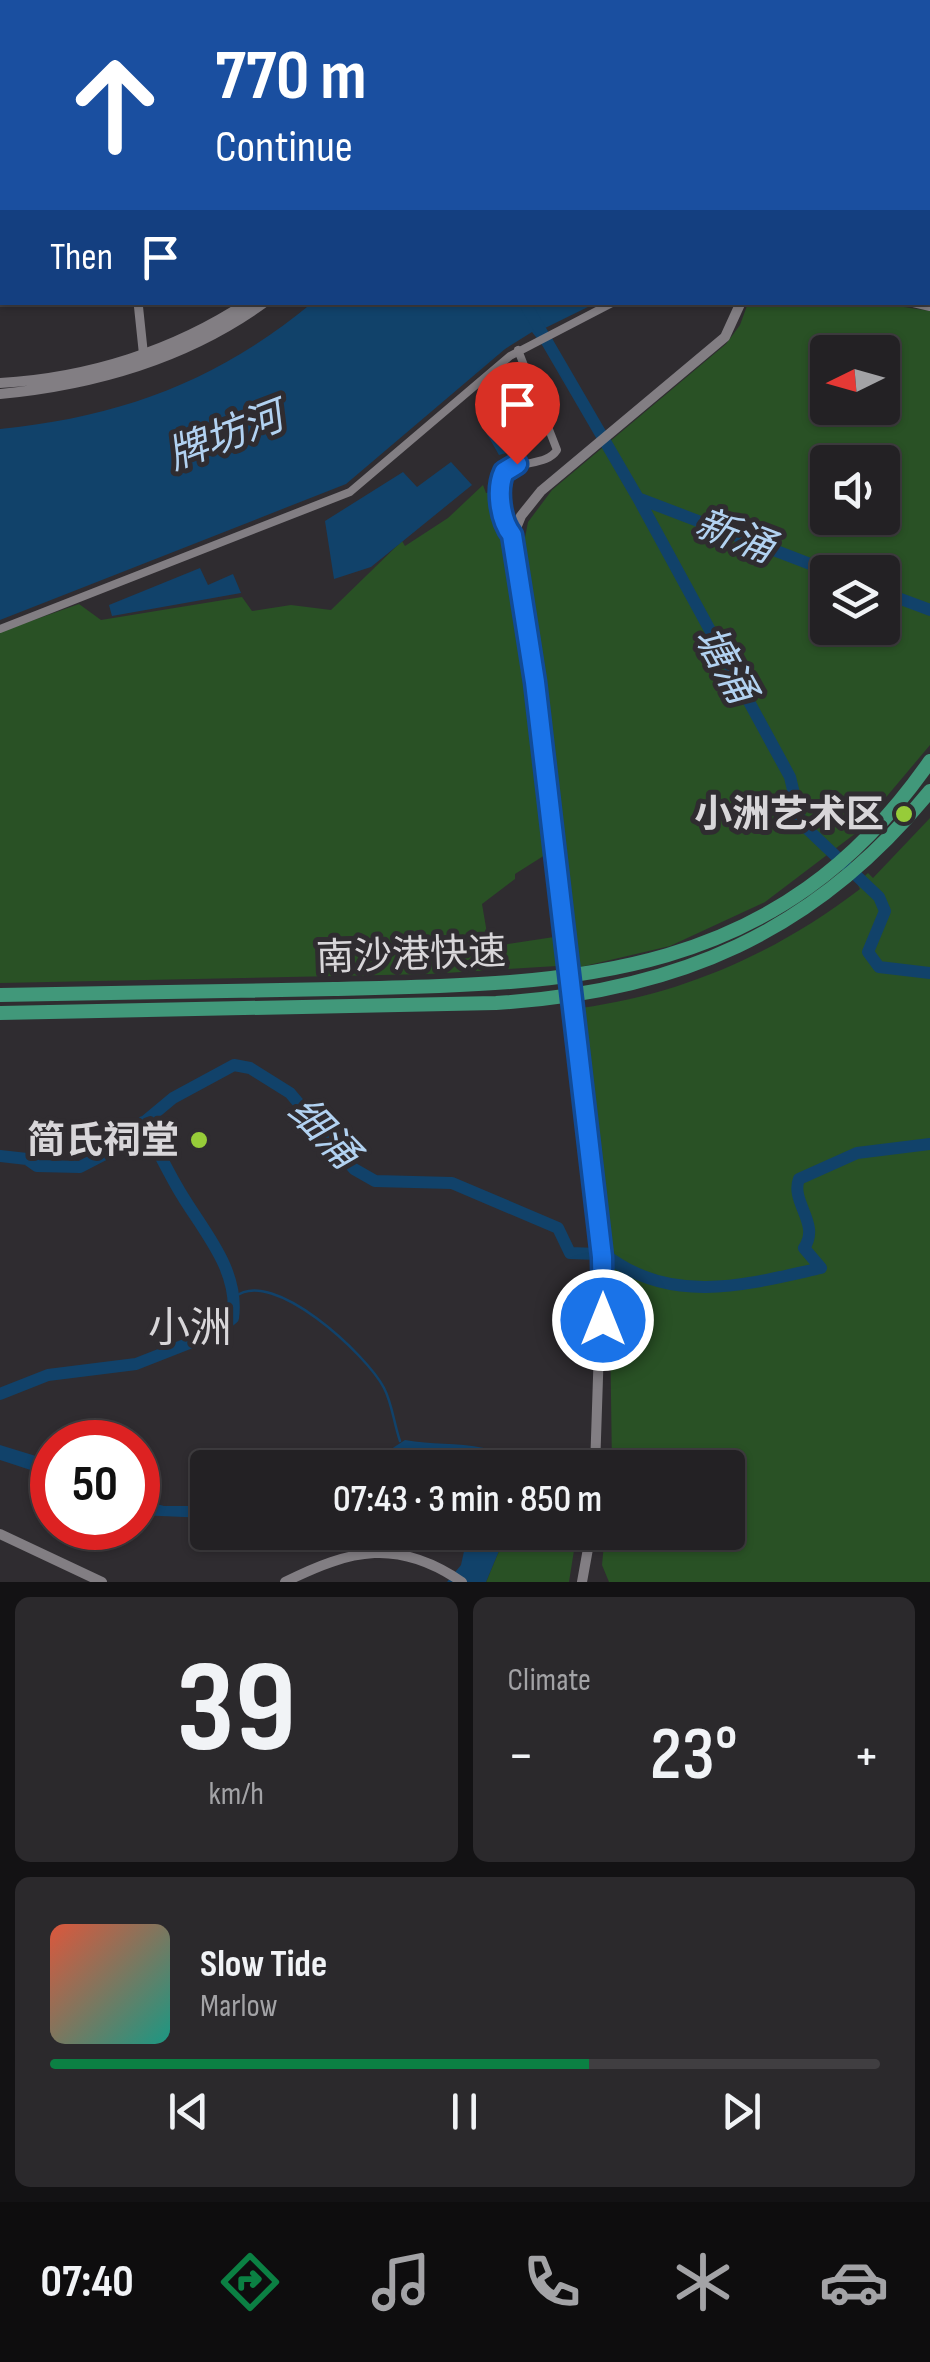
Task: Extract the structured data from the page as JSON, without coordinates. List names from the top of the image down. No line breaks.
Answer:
{"streets":{"highway":["南沙港快速"]},"districts":["小洲"],"water":["牌坊河","新涌","塘涌","细涌"],"places":["小洲艺术区","简氏祠堂"],"north":"left","page":{"turn":["770 m","Continue"],"then":"Then","limit":"50","trip":"07:43 · 3 min · 850 m","tile":[["39","km/h"],"Climate"],"heat":["−","23°","+"],"song":["Slow Tide","Marlow"],"tabs":"07:40"}}
